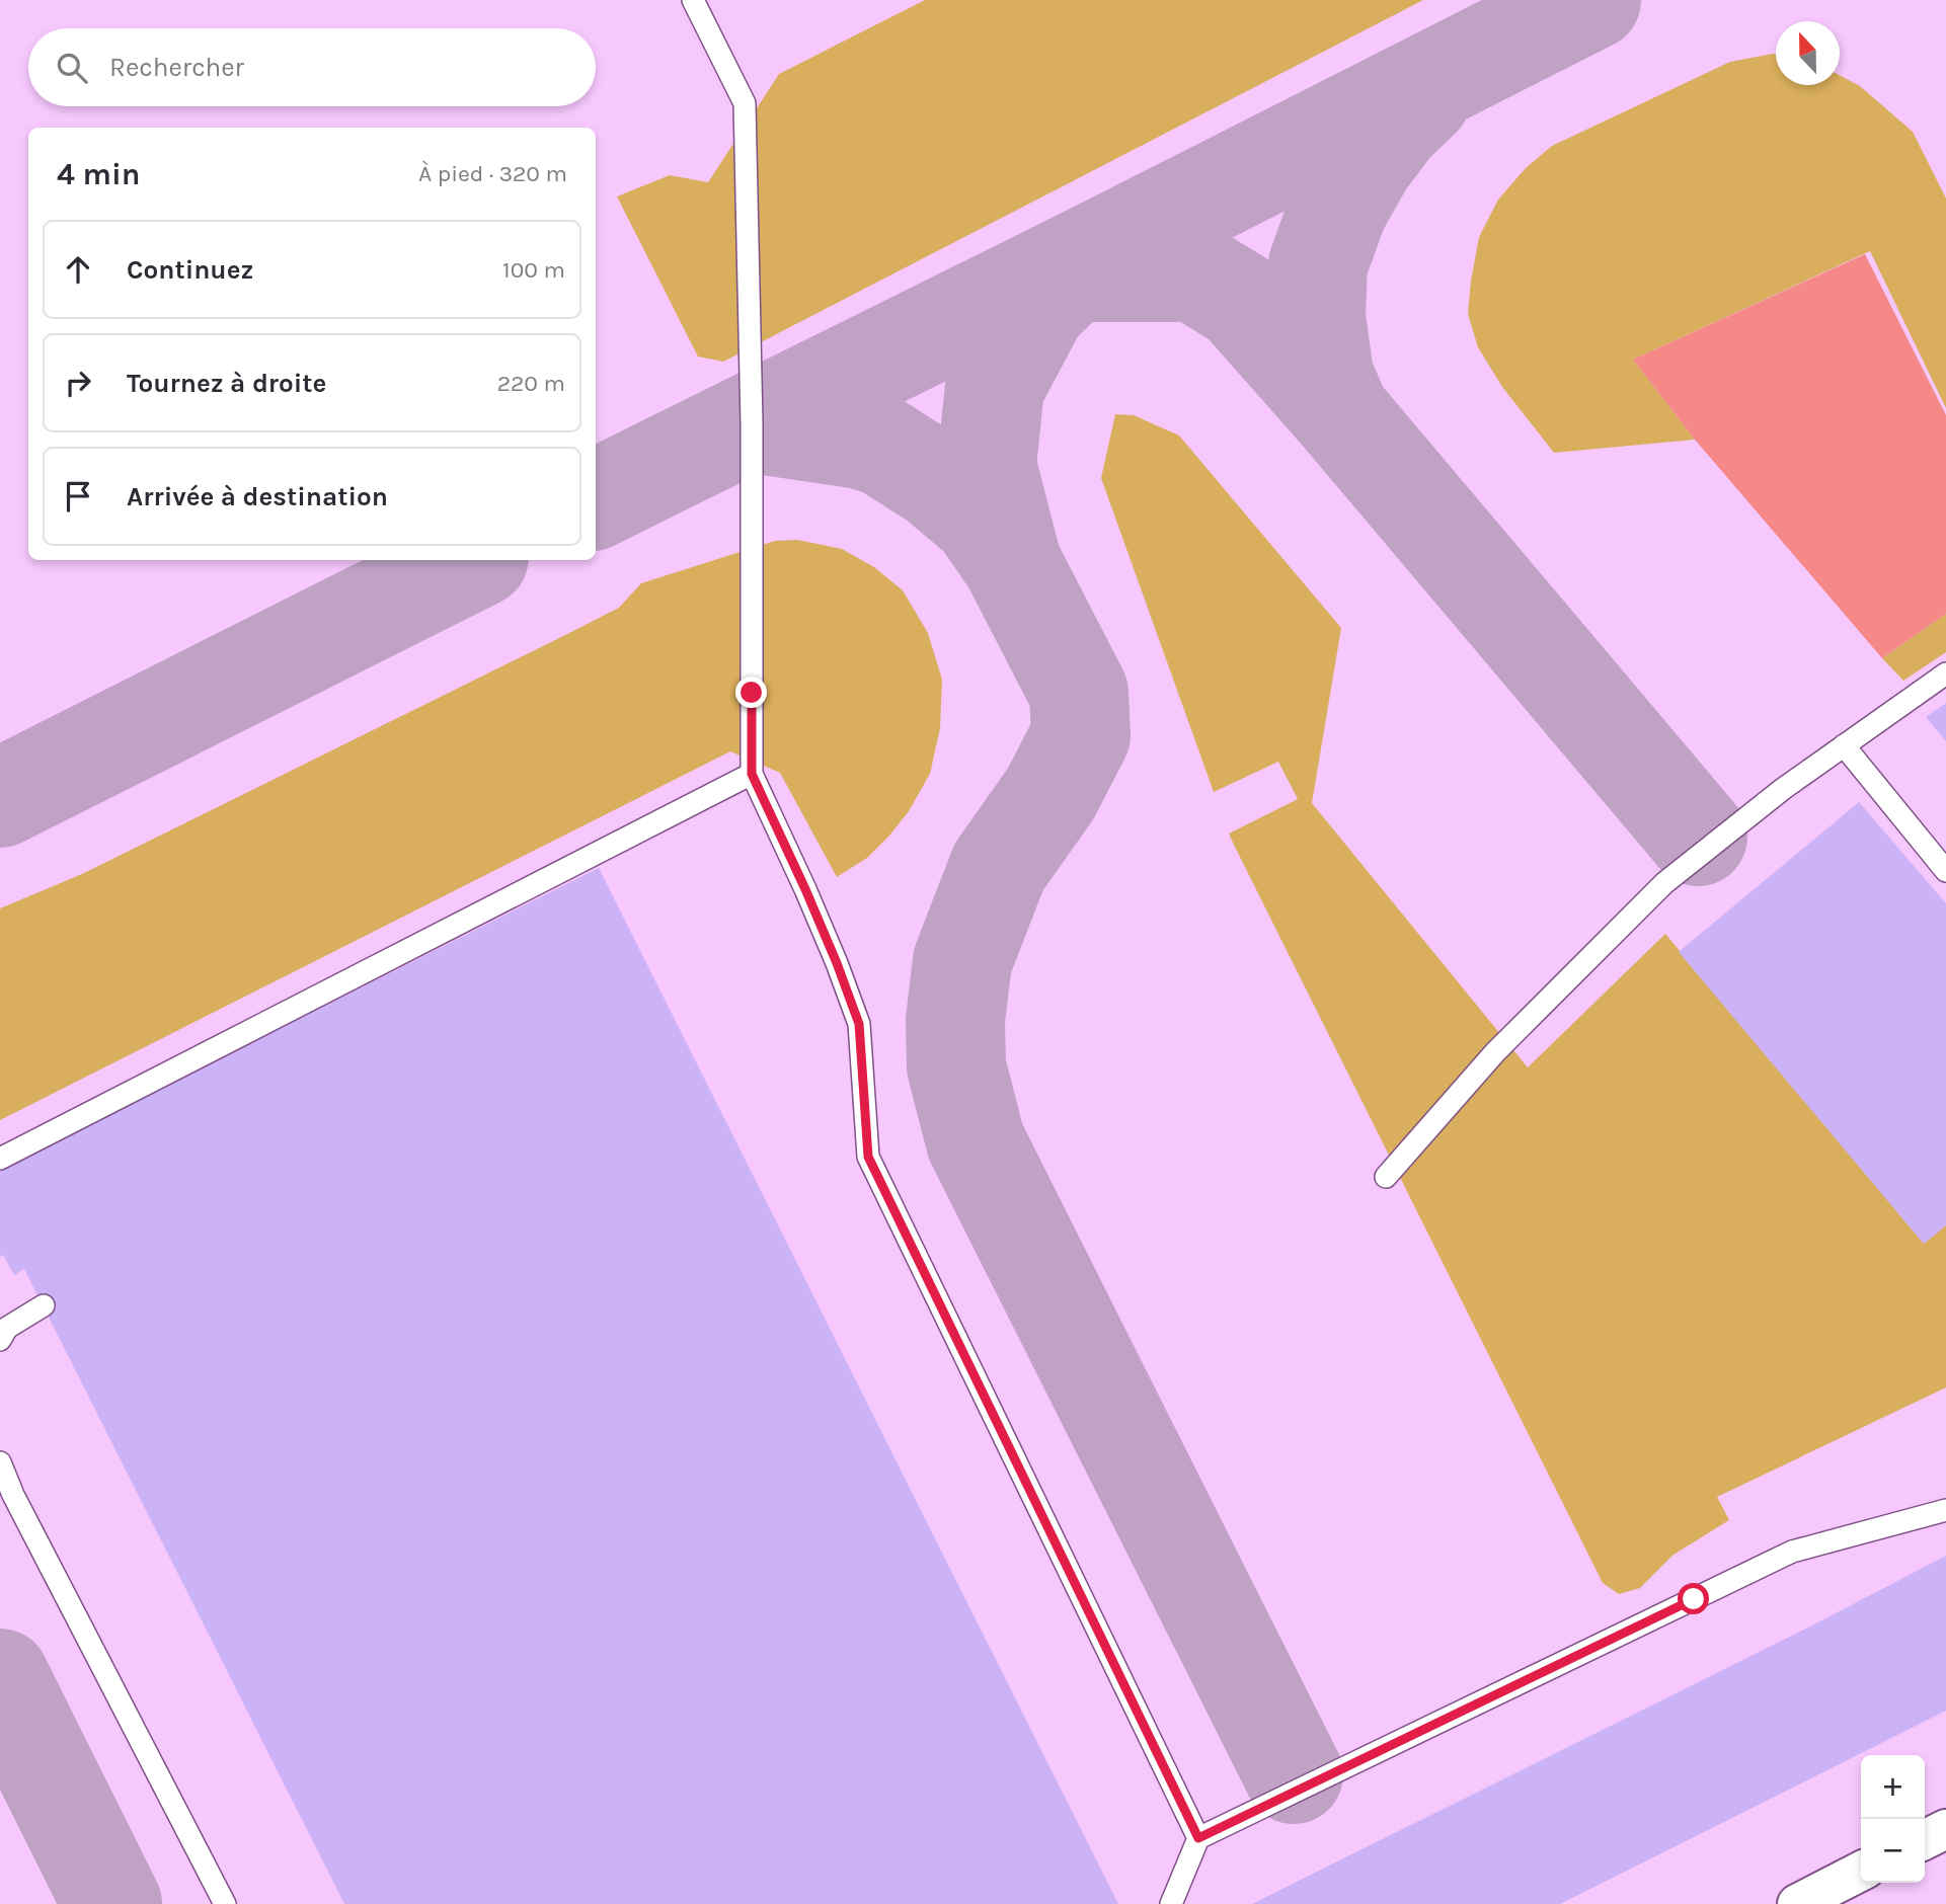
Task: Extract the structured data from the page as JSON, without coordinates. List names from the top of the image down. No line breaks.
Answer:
{"north":"top","page":{"search":"Rechercher","heading":["4 min","À pied · 320 m"],"list":[["Continuez","100 m"],["Tournez à droite","220 m"],"Arrivée à destination"],"map_buttons":["+","−"]}}
